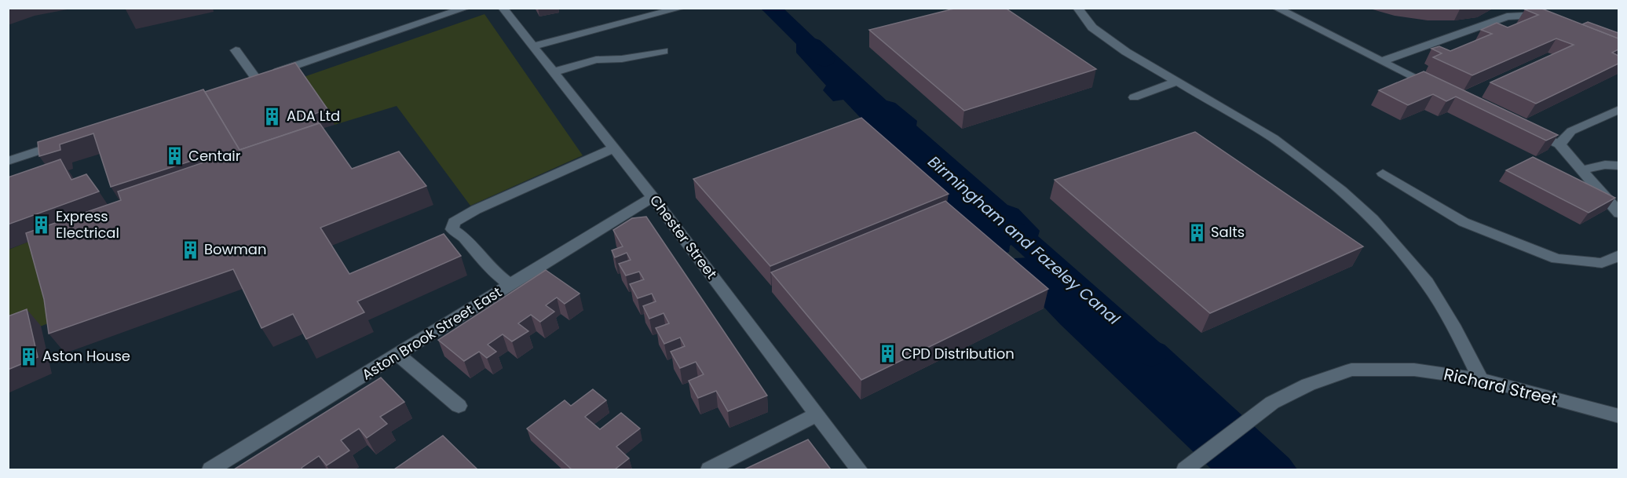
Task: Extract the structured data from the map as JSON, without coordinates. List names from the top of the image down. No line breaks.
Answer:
{"streets":{"street":["Chester Street","Aston Brook Street East","Richard Street"]},"crossings":[["Chester Street","Aston Brook Street East"]],"water":["Birmingham and Fazeley Canal"],"places":{"building":["ADA Ltd","Centair","Express Electrical","Salts","Bowman","CPD Distribution","Aston House"]}}
